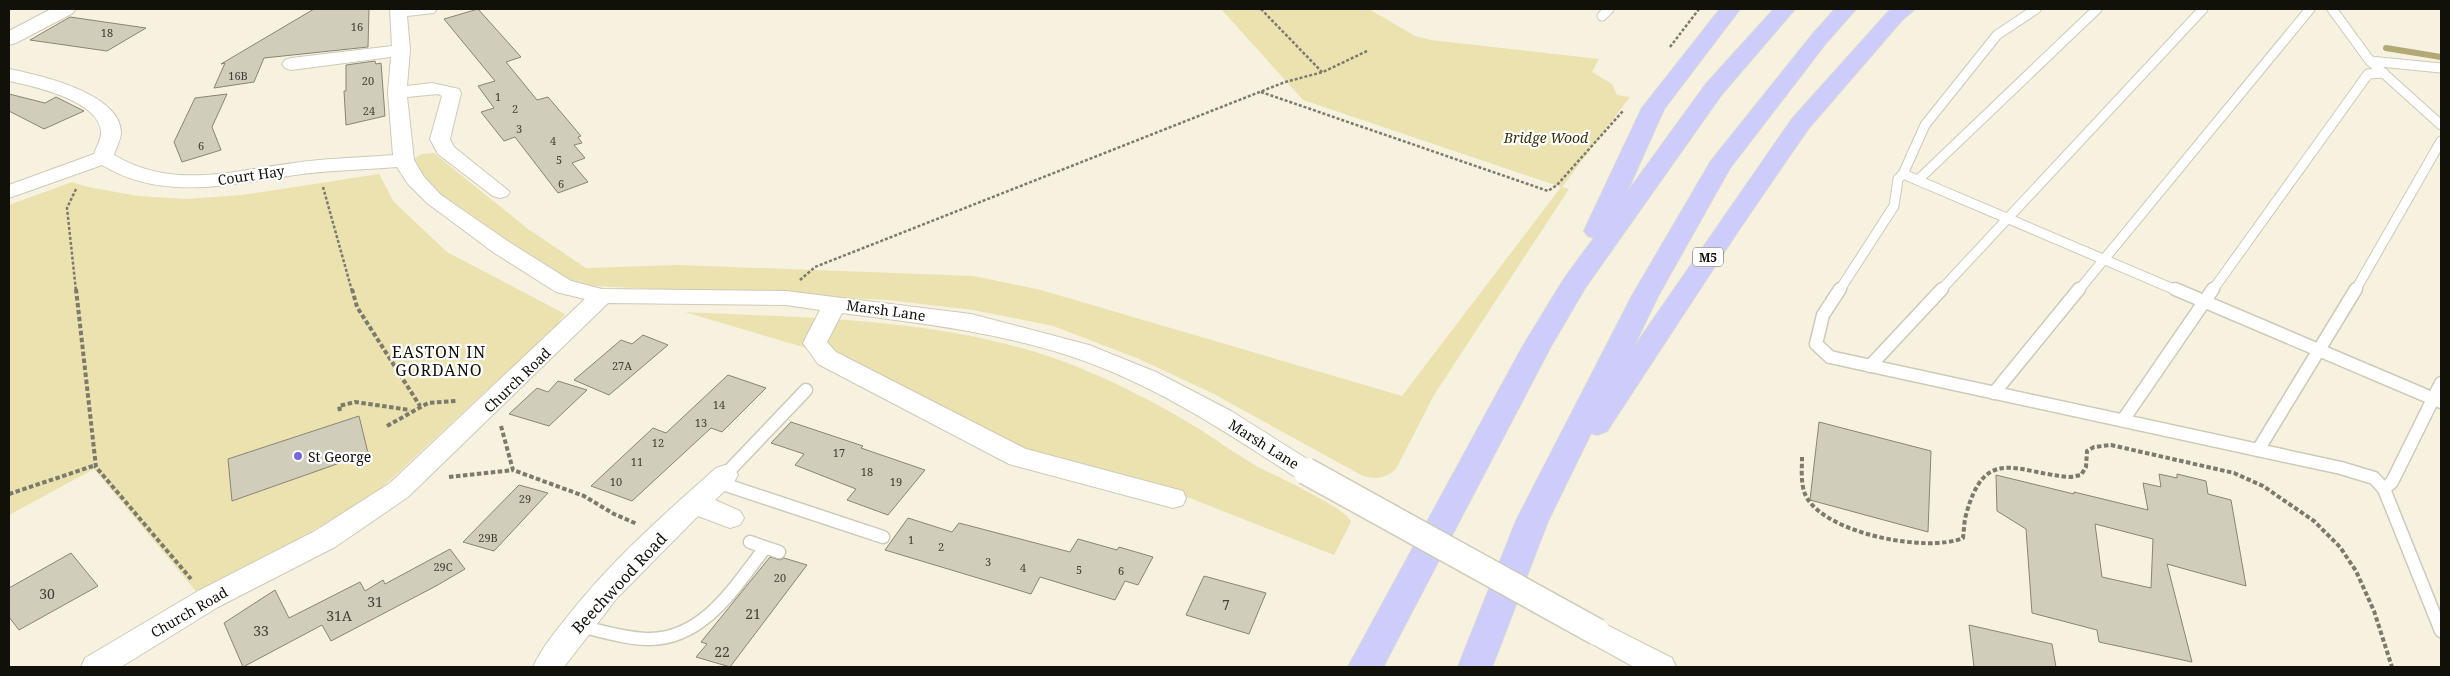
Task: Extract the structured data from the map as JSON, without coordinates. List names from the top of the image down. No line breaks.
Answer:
{"streets":{"highway":["M5"],"street":["Court Hay","Marsh Lane","Church Road","Beechwood Road"]},"crossings":[["Marsh Lane","Church Road"]],"districts":["EASTON IN GORDANO"],"parks":["Bridge Wood"],"places":["St George"],"house_numbers":["16","18","16B","20","1","2","24","3","4","6","5","6","27A","14","13","12","17","11","18","10","19","29","29B","1","2","3","29C","4","5","6","20","30","31","7","21","31A","33","22"]}
